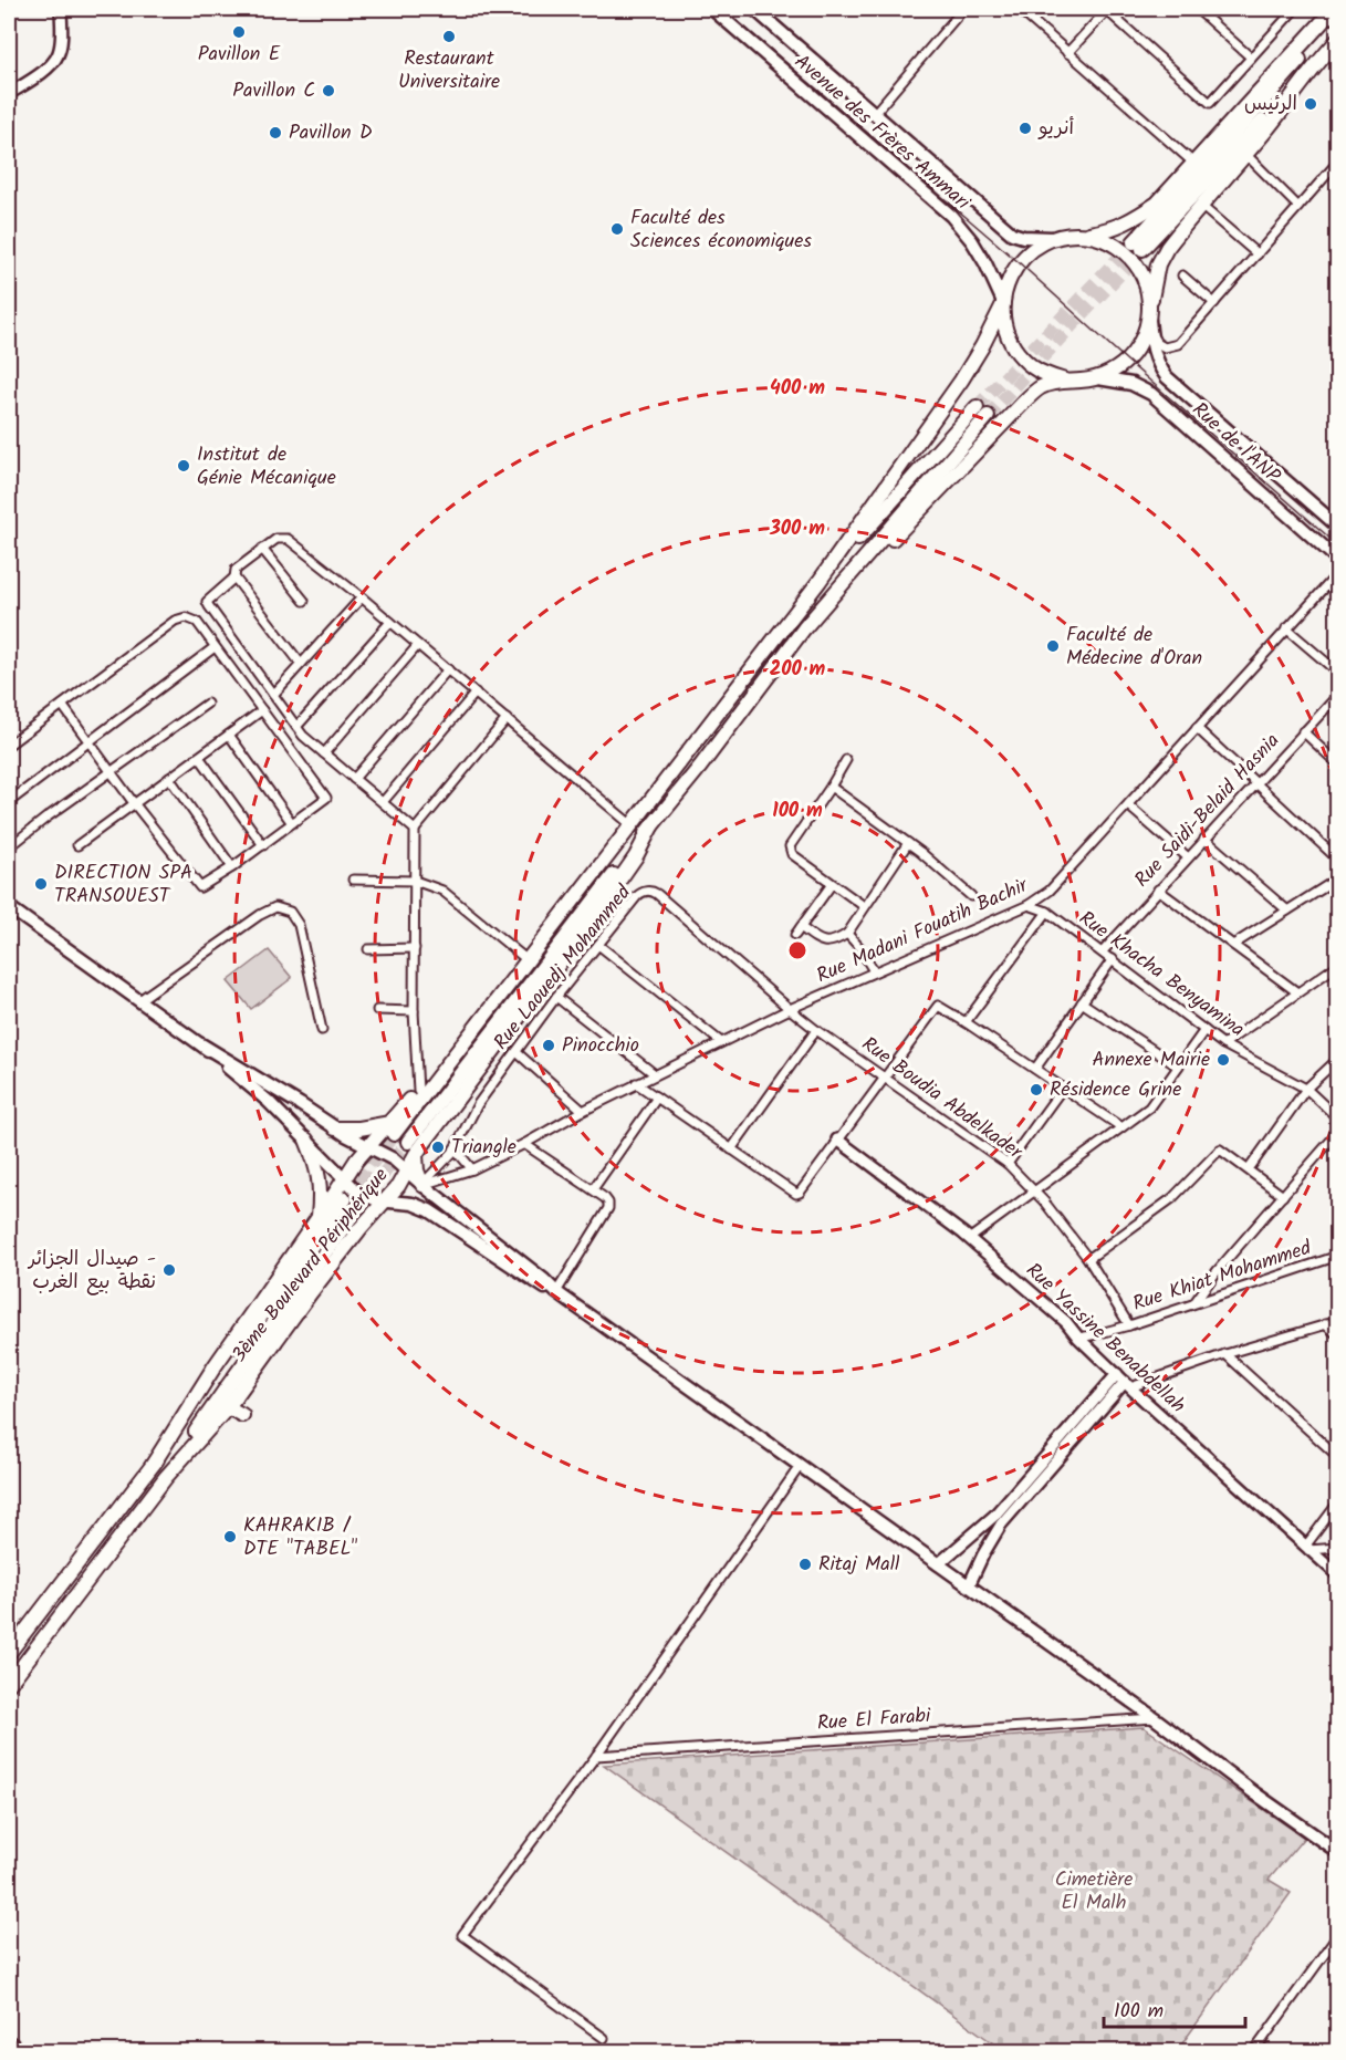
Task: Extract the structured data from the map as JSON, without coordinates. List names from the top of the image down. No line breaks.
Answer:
{"streets":{"highway":["3ème Boulevard Périphérique"],"main road":["Avenue des Frères Ammari","Rue de l'ANP"],"street":["Rue Saidi-Belaid Hasnia","Rue Madani Fouatih Bachir","Rue Laouedj Mohammed","Rue Khacha Benyamina","Rue Boudia Abdelkader","Rue Khiat Mohammed","Rue Yassine Benabdellah","Rue El Farabi"]},"crossings":[["Avenue des Frères Ammari","Rue de l'ANP"],["Rue Saidi-Belaid Hasnia","Rue Khacha Benyamina"],["Rue Madani Fouatih Bachir","Rue Laouedj Mohammed"],["Rue Madani Fouatih Bachir","Rue Khacha Benyamina"],["Rue Madani Fouatih Bachir","Rue Boudia Abdelkader"],["Rue Laouedj Mohammed","Rue Boudia Abdelkader"],["Rue Boudia Abdelkader","Rue Khiat Mohammed"],["Rue Khiat Mohammed","Rue Yassine Benabdellah"]],"parks":["Cimetière El Malh"],"places":["Pavillon E","Restaurant Universitaire","Pavillon C","الرئيس","أنريو","Pavillon D","Faculté des Sciences économiques","Institut de Génie Mécanique","Faculté de Médecine d'Oran","DIRECTION SPA TRANSOUEST","Pinocchio","Annexe Mairie","Résidence Grine","Triangle","صيدال الجزائر - نقطة بيع الغرب","KAHRAKIB / DTE \"TABEL\"","Ritaj Mall"],"scale_bar":"100 m","rings":["400 m","300 m","200 m","100 m"]}
